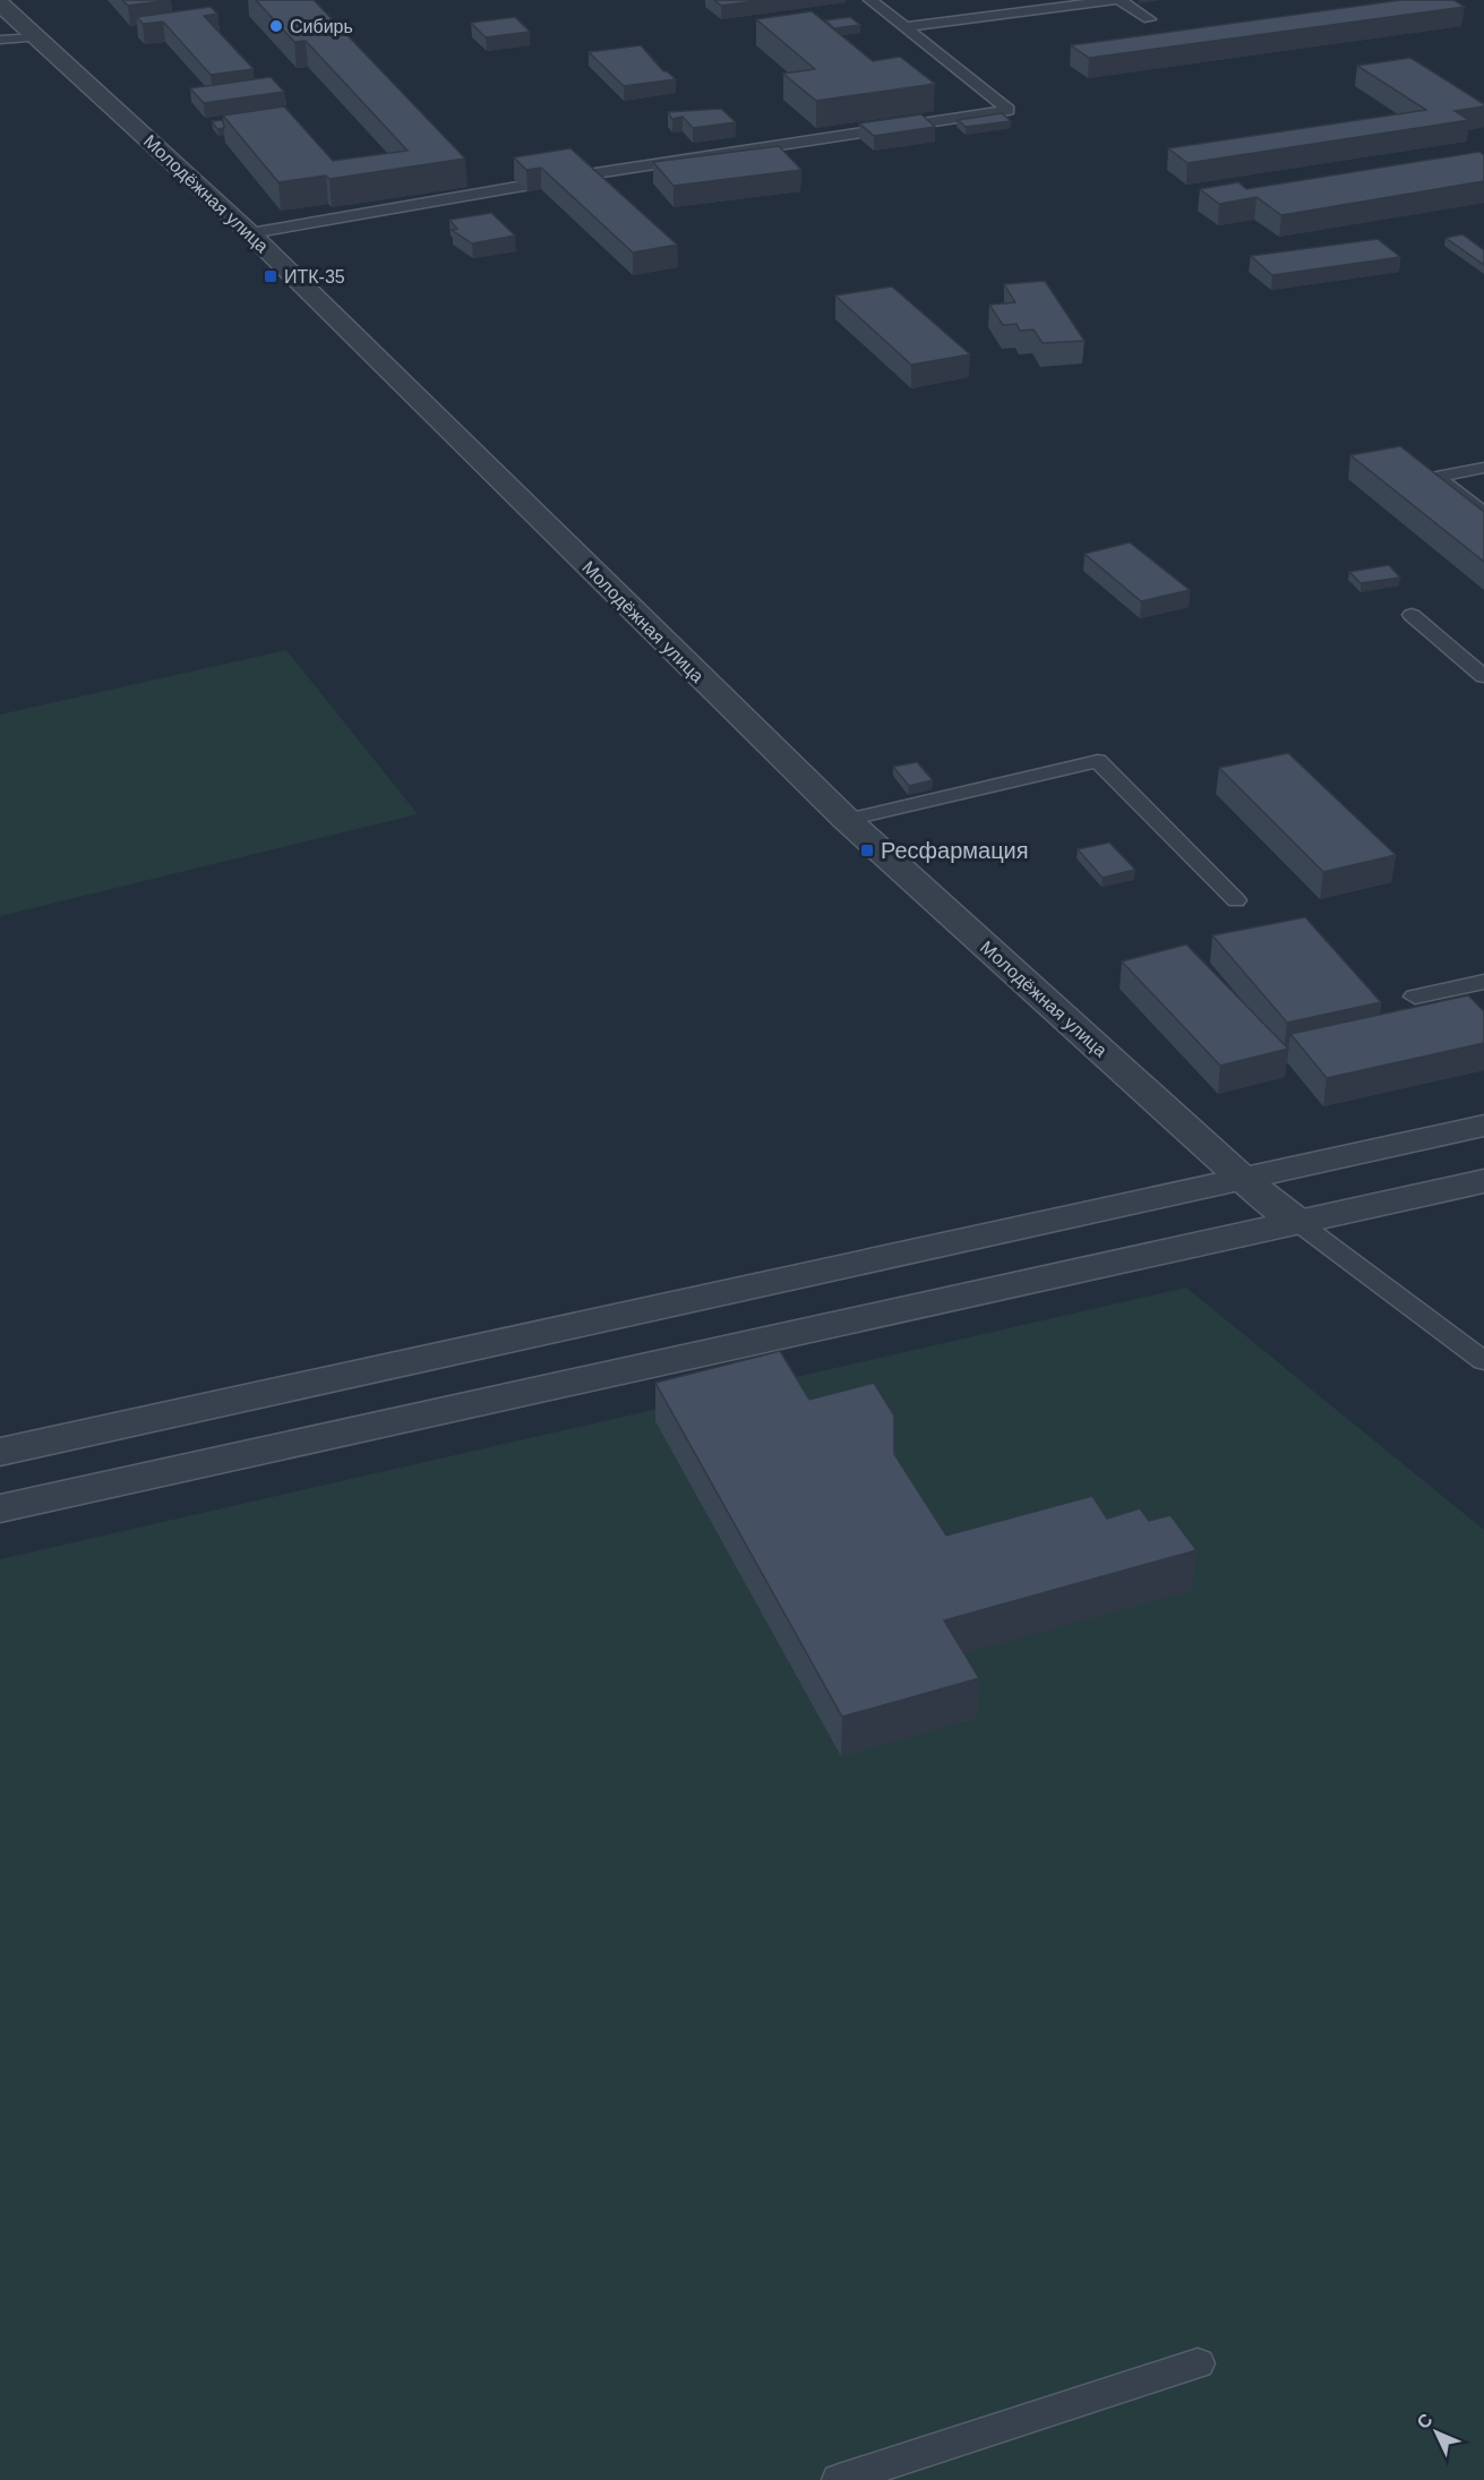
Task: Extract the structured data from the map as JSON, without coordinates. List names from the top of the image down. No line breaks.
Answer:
{"streets":{"street":["Молодёжная улица"]},"places":{"other":["Сибирь"],"transit":["ИТК-35","Ресфармация"]},"north":"top left"}
